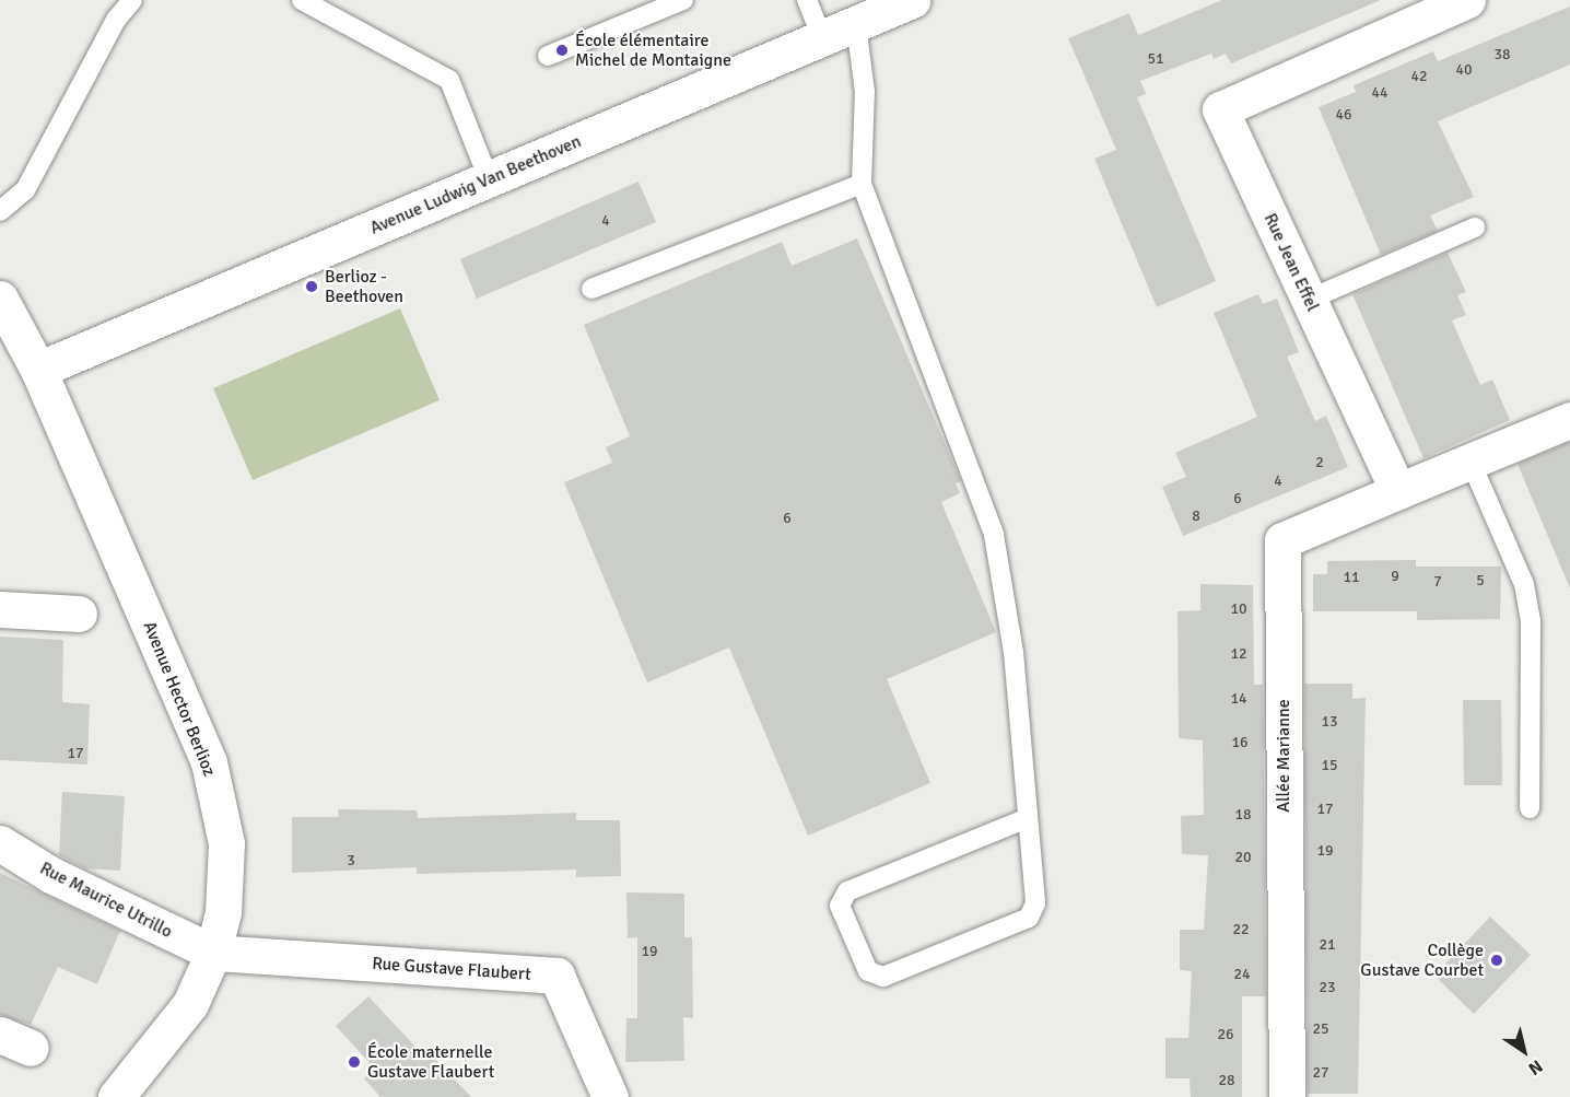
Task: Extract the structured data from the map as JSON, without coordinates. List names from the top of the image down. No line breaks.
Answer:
{"streets":{"street":["Avenue Ludwig Van Beethoven","Rue Jean Effel","Avenue Hector Berlioz","Allée Marianne","Rue Maurice Utrillo","Rue Gustave Flaubert"]},"crossings":[["Avenue Ludwig Van Beethoven","Avenue Hector Berlioz"],["Rue Jean Effel","Allée Marianne"],["Avenue Hector Berlioz","Rue Maurice Utrillo"],["Avenue Hector Berlioz","Rue Gustave Flaubert"],["Rue Maurice Utrillo","Rue Gustave Flaubert"]],"places":["École élémentaire Michel de Montaigne","Berlioz - Beethoven","Collège Gustave Courbet","École maternelle Gustave Flaubert"],"house_numbers":["38","51","40","42","44","46","4","2","4","6","8","6","9","11","5","7","10","12","14","13","16","17","15","17","18","19","20","3","22","21","19","24","23","25","26","27","28"],"north":"bottom right"}
